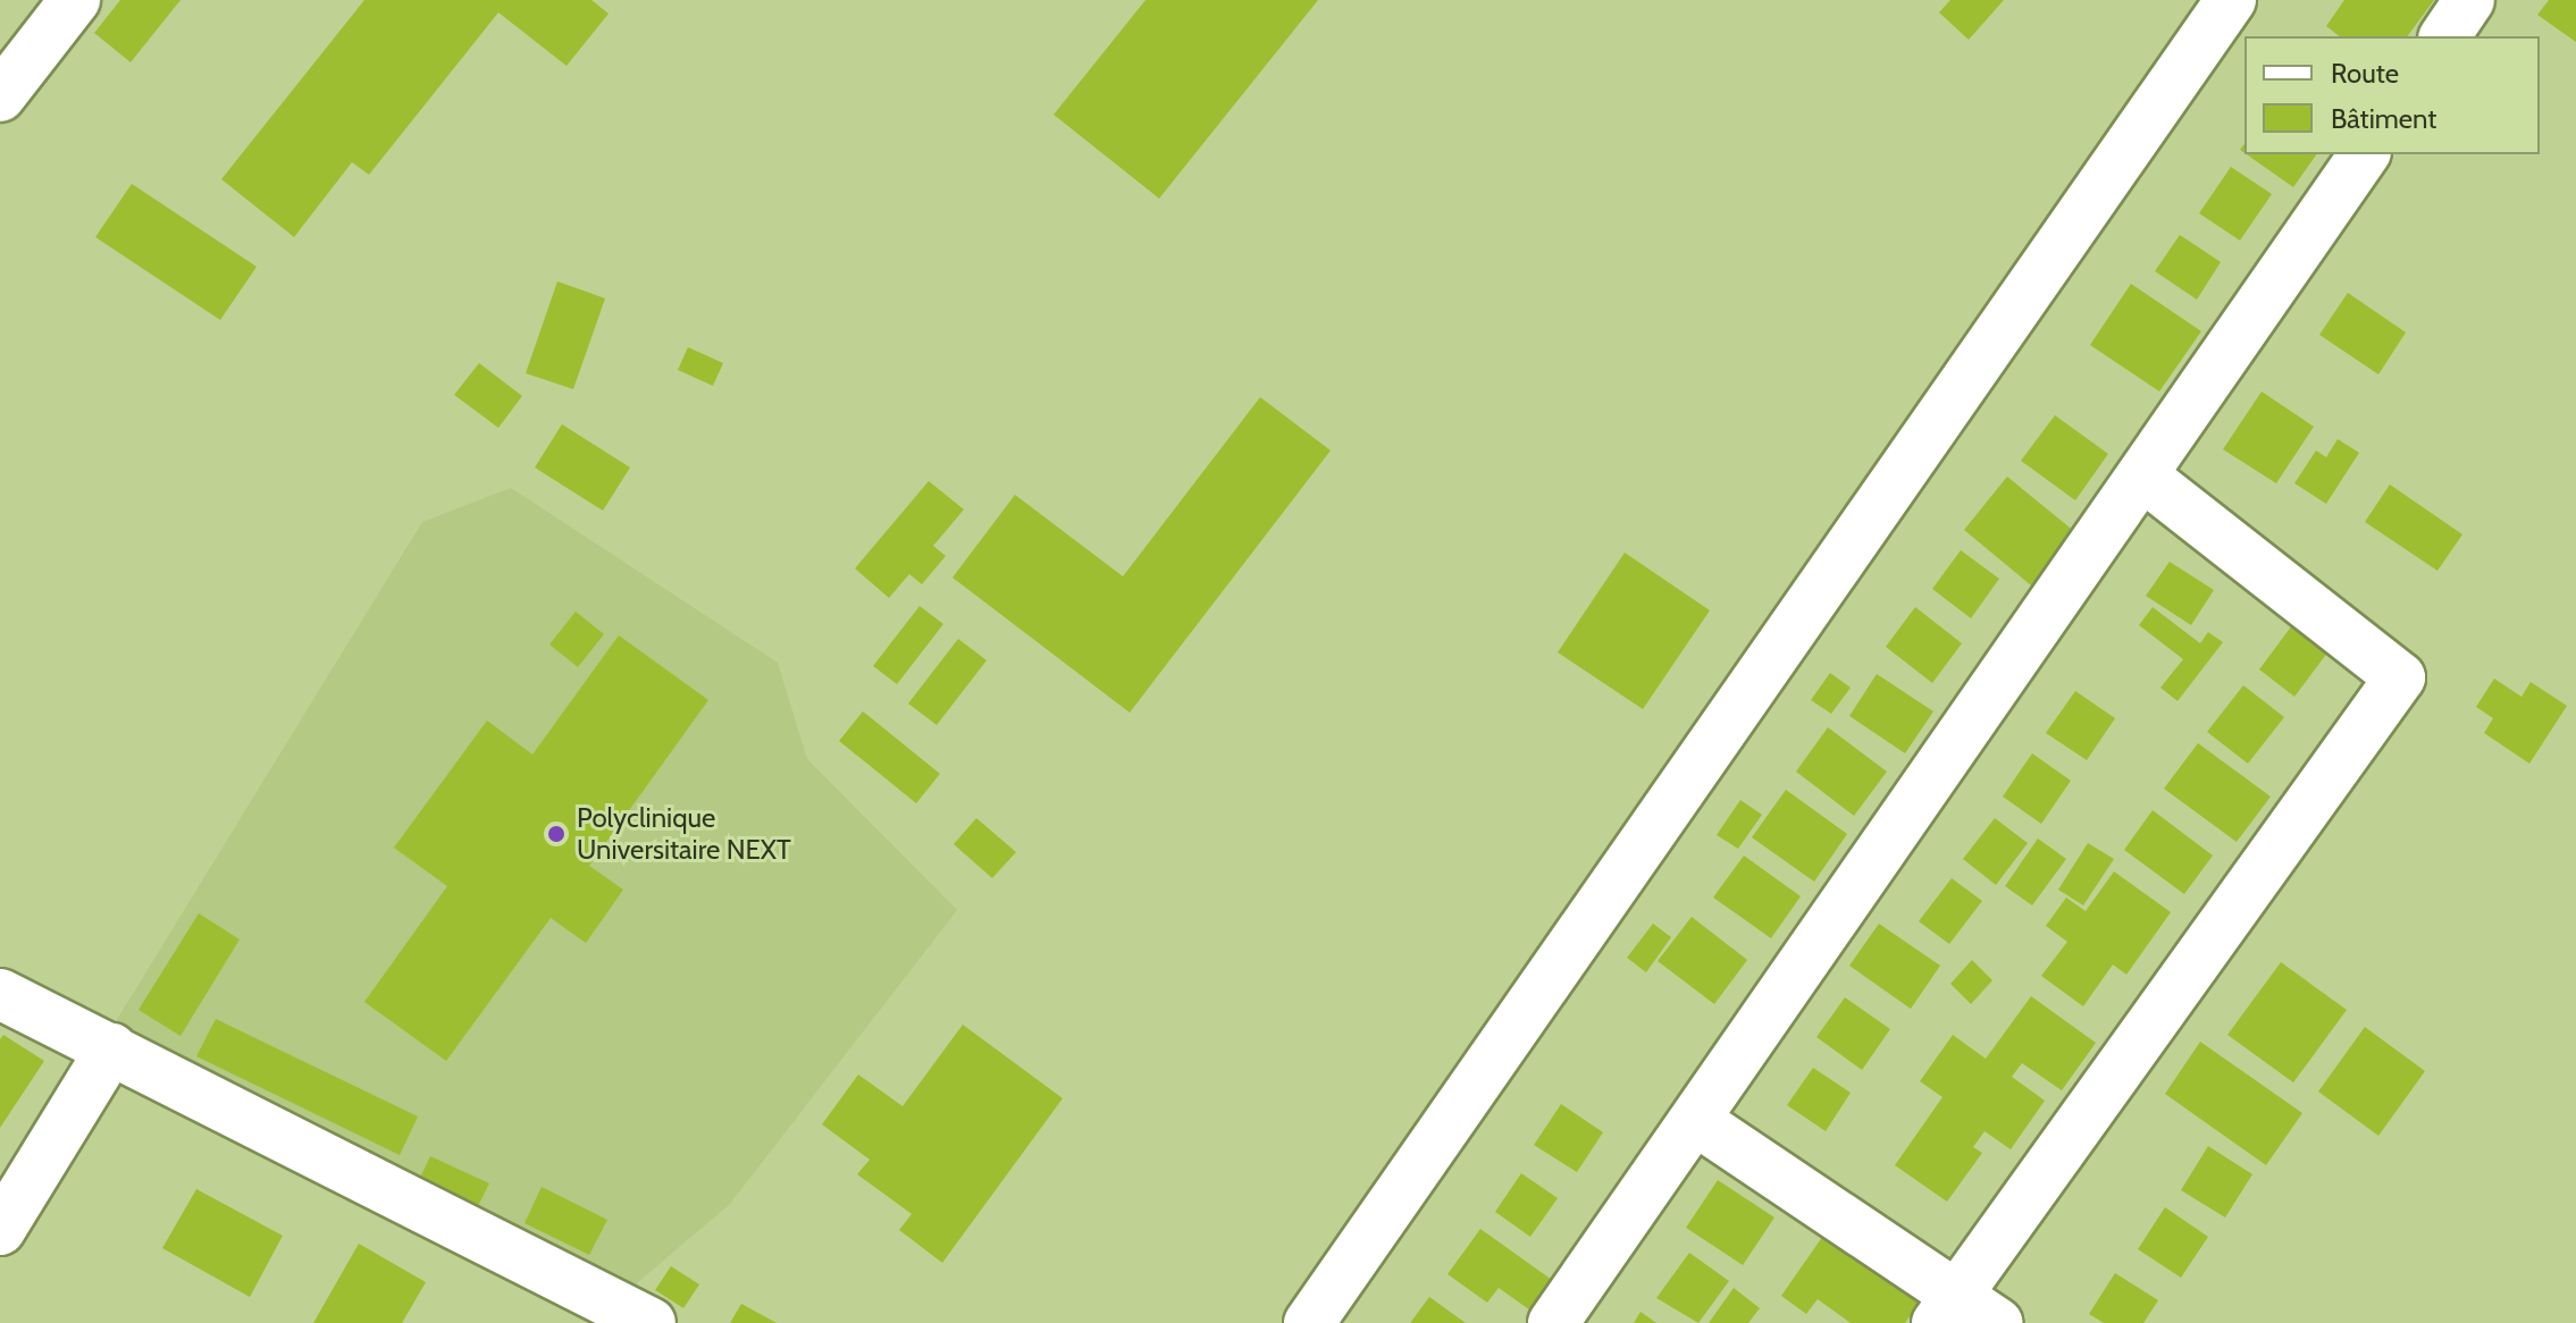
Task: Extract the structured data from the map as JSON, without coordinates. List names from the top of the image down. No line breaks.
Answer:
{"places":["Polyclinique Universitaire NEXT"],"legend":["Route","Bâtiment"]}
